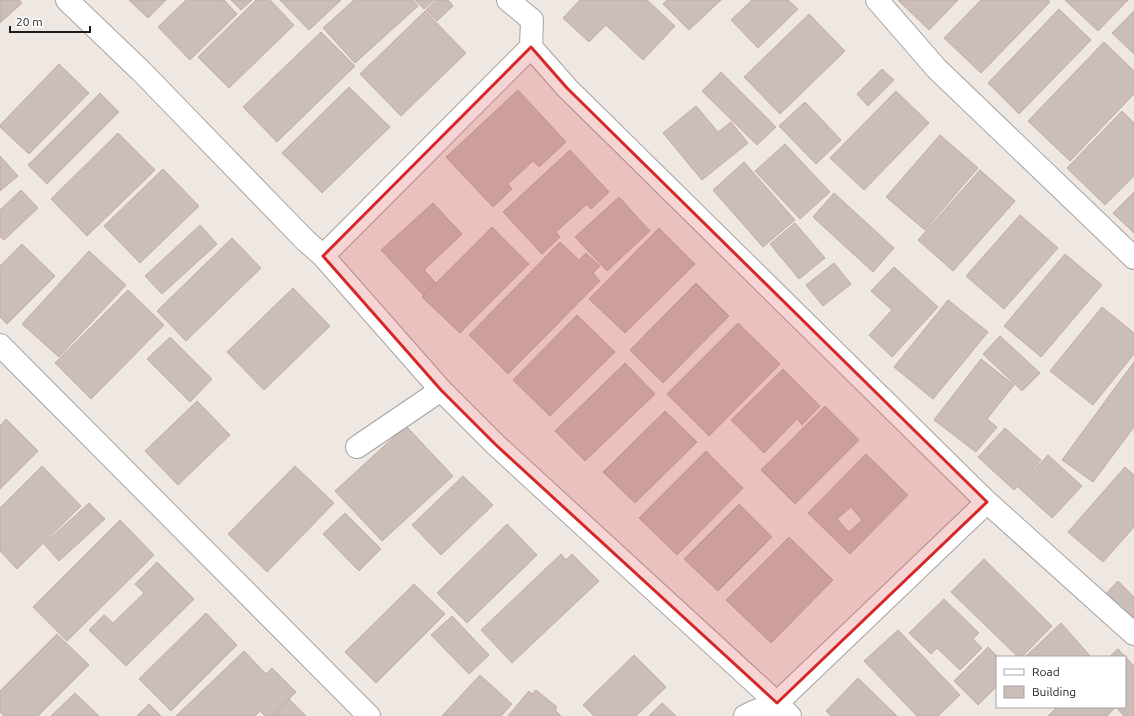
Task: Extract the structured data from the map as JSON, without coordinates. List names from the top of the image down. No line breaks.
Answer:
{"legend":["Road","Building"],"scale_bar":"20 m"}
